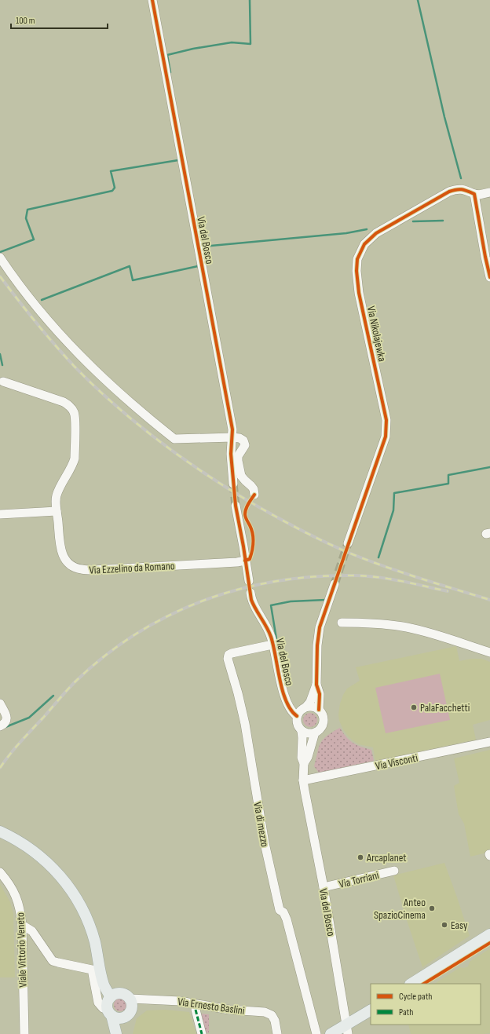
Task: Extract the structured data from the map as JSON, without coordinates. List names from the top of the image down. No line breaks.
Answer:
{"streets":{"main road":["Via Ernesto Baslini"],"street":["Via del Bosco","Via Nikolajewka","Via Ezzelino da Romano","Via Visconti","Via di mezzo","Via Torriani","Viale Vittorio Veneto"]},"crossings":[["Via del Bosco","Via Visconti"],["Via del Bosco","Via di mezzo"],["Via del Bosco","Via Torriani"]],"places":["PalaFacchetti","Arcaplanet","Anteo SpazioCinema","Easy"],"legend":["Cycle path","Path"],"scale_bar":"100 m"}
